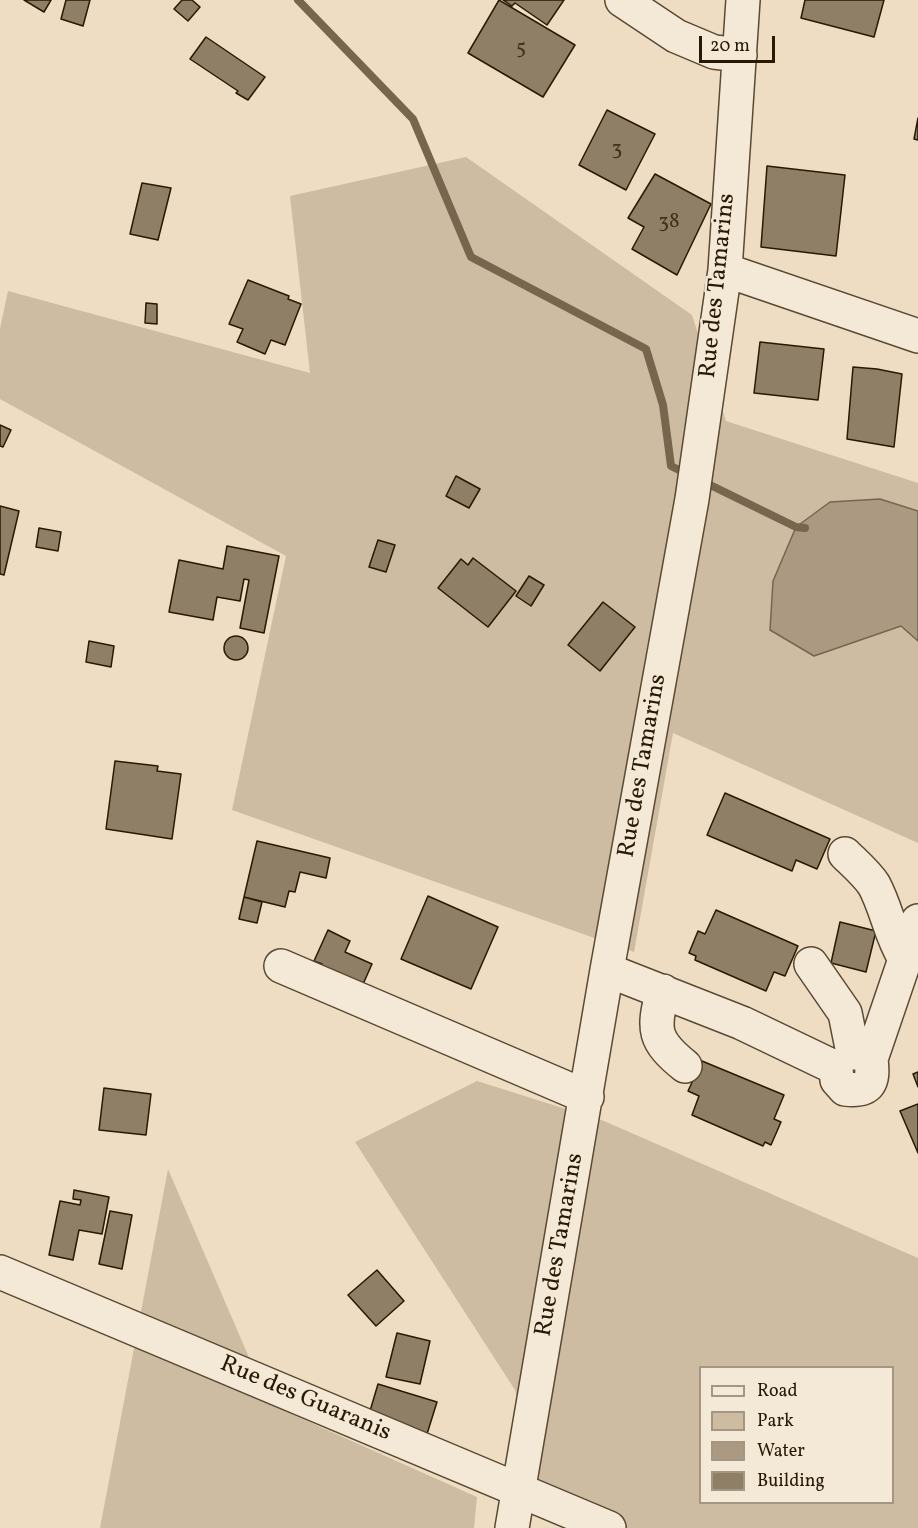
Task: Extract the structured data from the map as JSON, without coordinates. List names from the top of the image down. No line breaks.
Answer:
{"streets":{"street":["Rue des Tamarins","Rue des Guaranis"]},"crossings":[["Rue des Tamarins","Rue des Guaranis"]],"house_numbers":["5","3","38"],"legend":["Road","Park","Water","Building"],"scale_bar":"20 m"}
